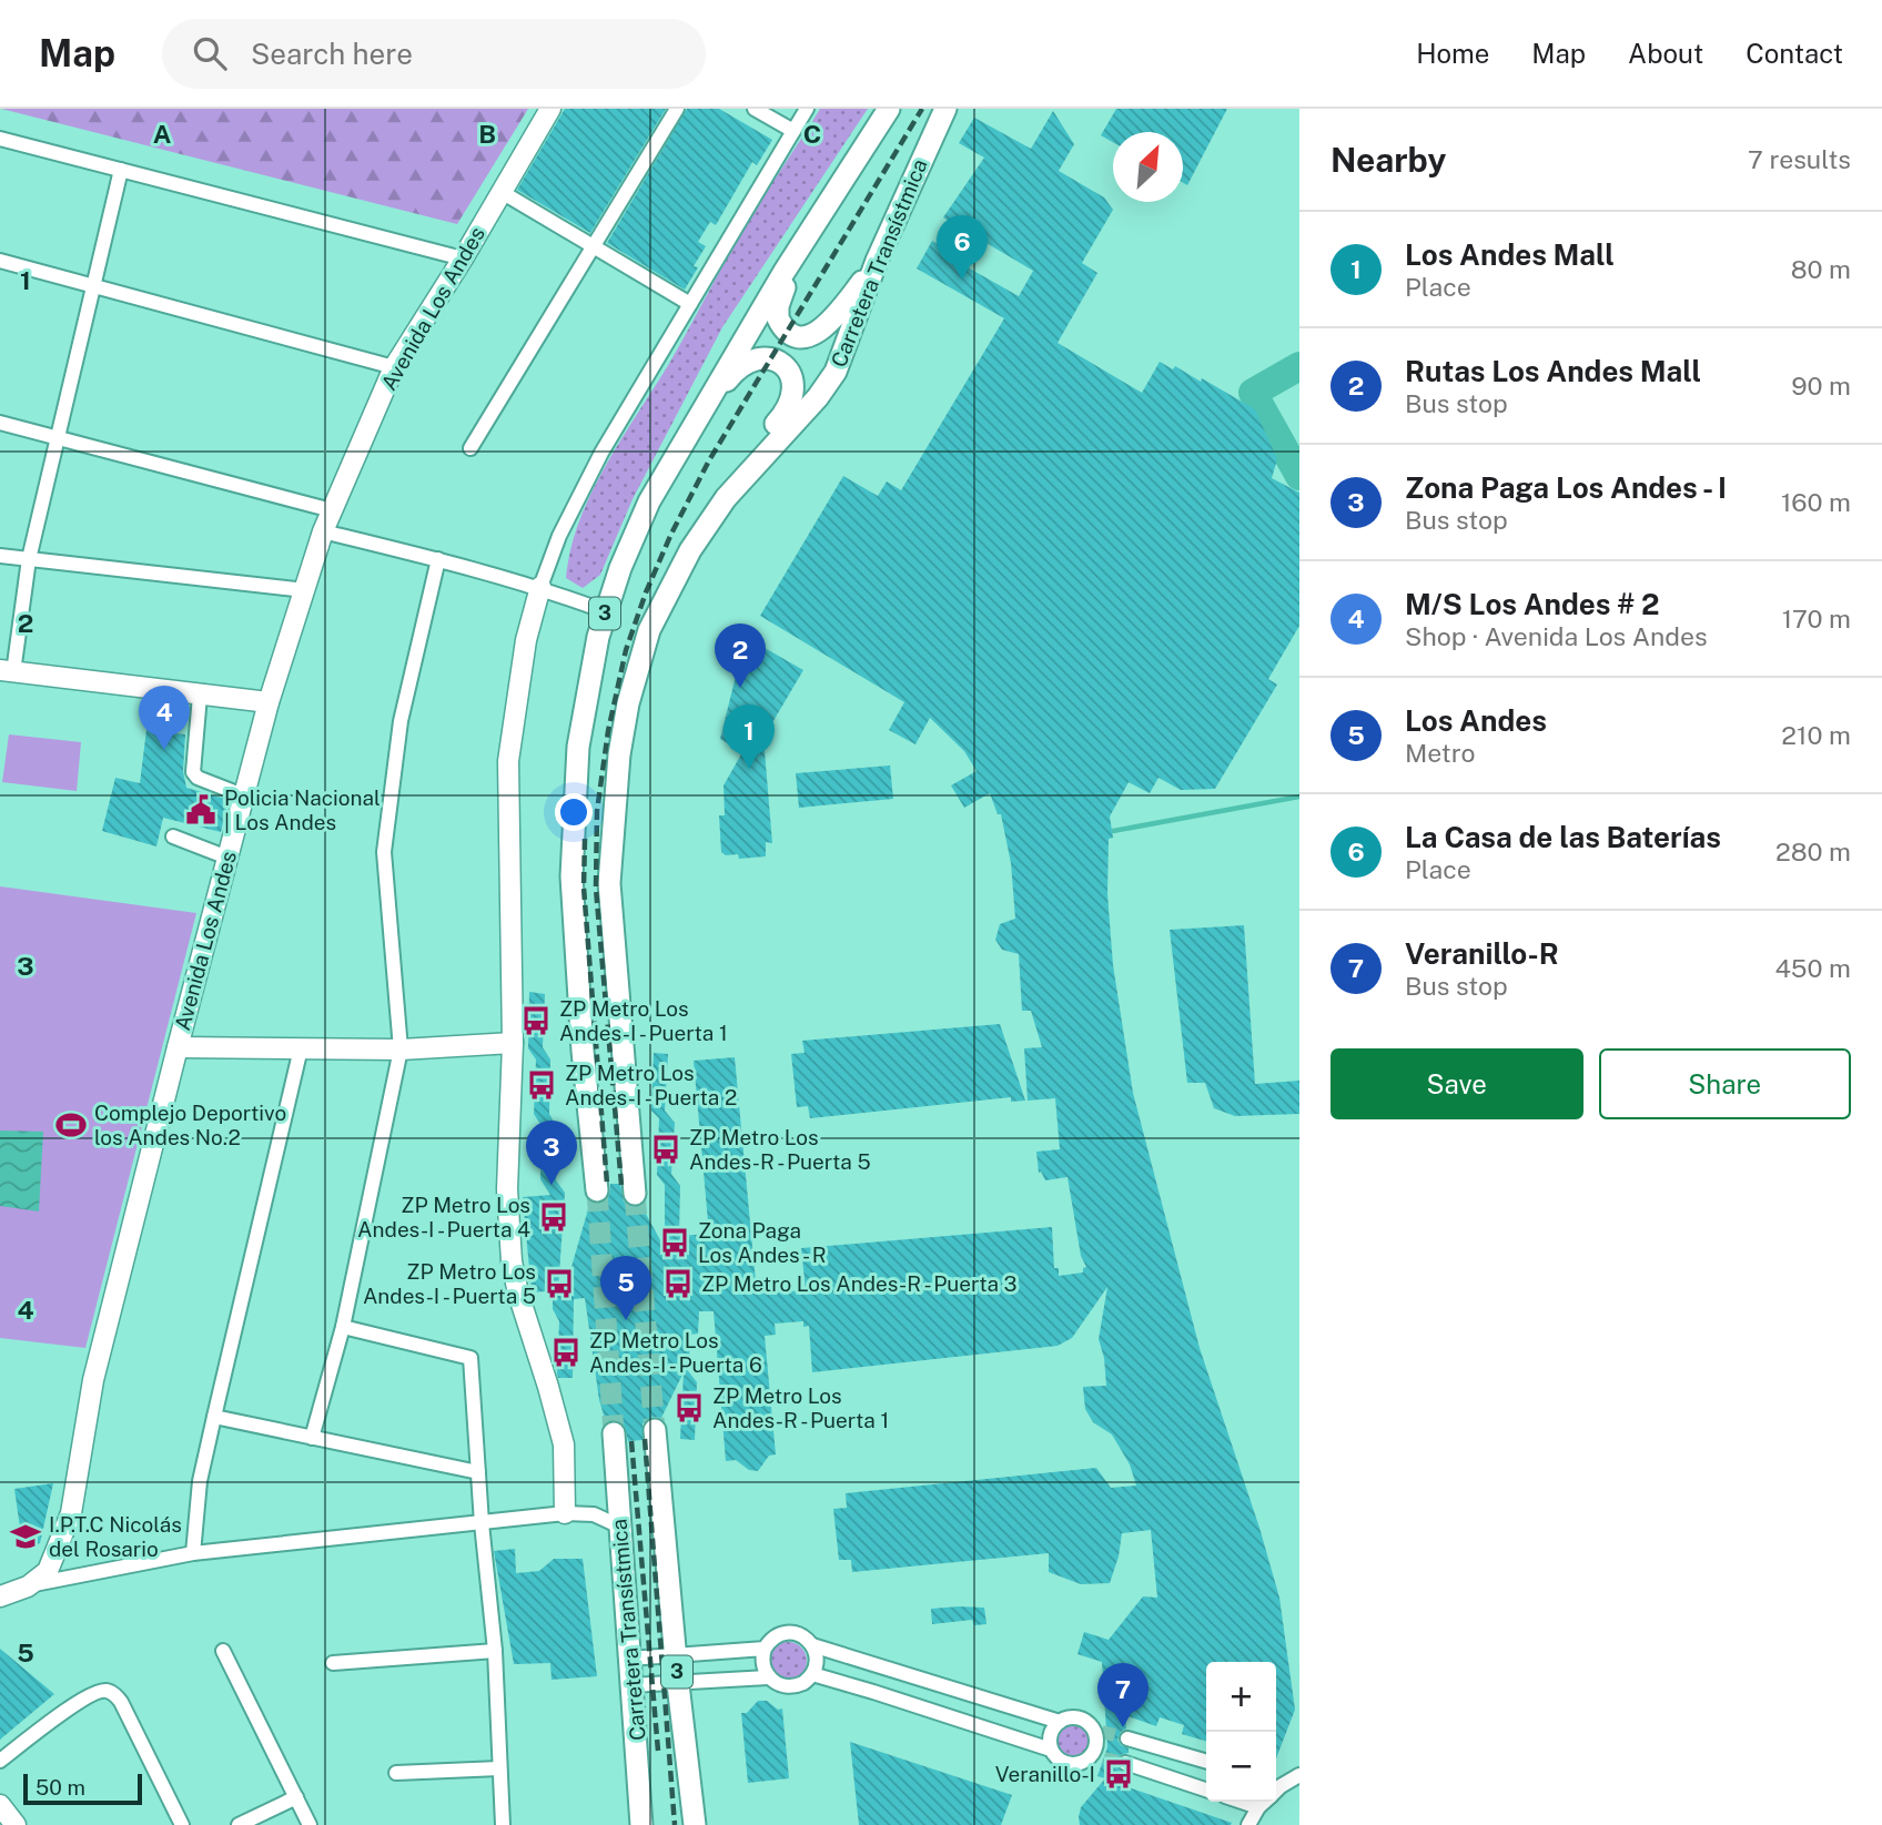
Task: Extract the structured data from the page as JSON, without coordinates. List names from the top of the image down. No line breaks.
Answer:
{"streets":{"main road":["Carretera Transístmica","3"],"street":["Avenida Los Andes"]},"places":{"public building":["Policia Nacional | Los Andes"],"bus stop":["ZP Metro Los Andes-I - Puerta 1","ZP Metro Los Andes-I - Puerta 2","ZP Metro Los Andes-R - Puerta 5","ZP Metro Los Andes-I - Puerta 4","Zona Paga Los Andes - R","ZP Metro Los Andes-I - Puerta 5","ZP Metro Los Andes-R - Puerta 3","ZP Metro Los Andes-I - Puerta 6","ZP Metro Los Andes-R - Puerta 1","Veranillo-I"],"sports":["Complejo Deportivo los Andes No.2"],"school or university":["I.P.T.C Nicolás del Rosario"]},"scale_bar":"50 m","north":"top right","page":{"header":"Map","search":"Search here","nav":["Home","Map","About","Contact"],"heading":["Nearby","7 results"],"list":[{"mark":"1","name":"Los Andes Mall","note":"Place","value":"80 m"},{"mark":"2","name":"Rutas Los Andes Mall","note":"Bus stop","value":"90 m"},{"mark":"3","name":"Zona Paga Los Andes - I","note":"Bus stop","value":"160 m"},{"mark":"4","name":"M/S Los Andes # 2","note":"Shop · Avenida Los Andes","value":"170 m"},{"mark":"5","name":"Los Andes","note":"Metro","value":"210 m"},{"mark":"6","name":"La Casa de las Baterías","note":"Place","value":"280 m"},{"mark":"7","name":"Veranillo-R","note":"Bus stop","value":"450 m"}],"pins":["6","2","4","1","3","5","7"],"buttons":["Save","Share"],"map_buttons":["+","−"],"scale":"50 m"},"grid":{"columns":["A","B","C"],"rows":["1","2","3","4","5"]}}
